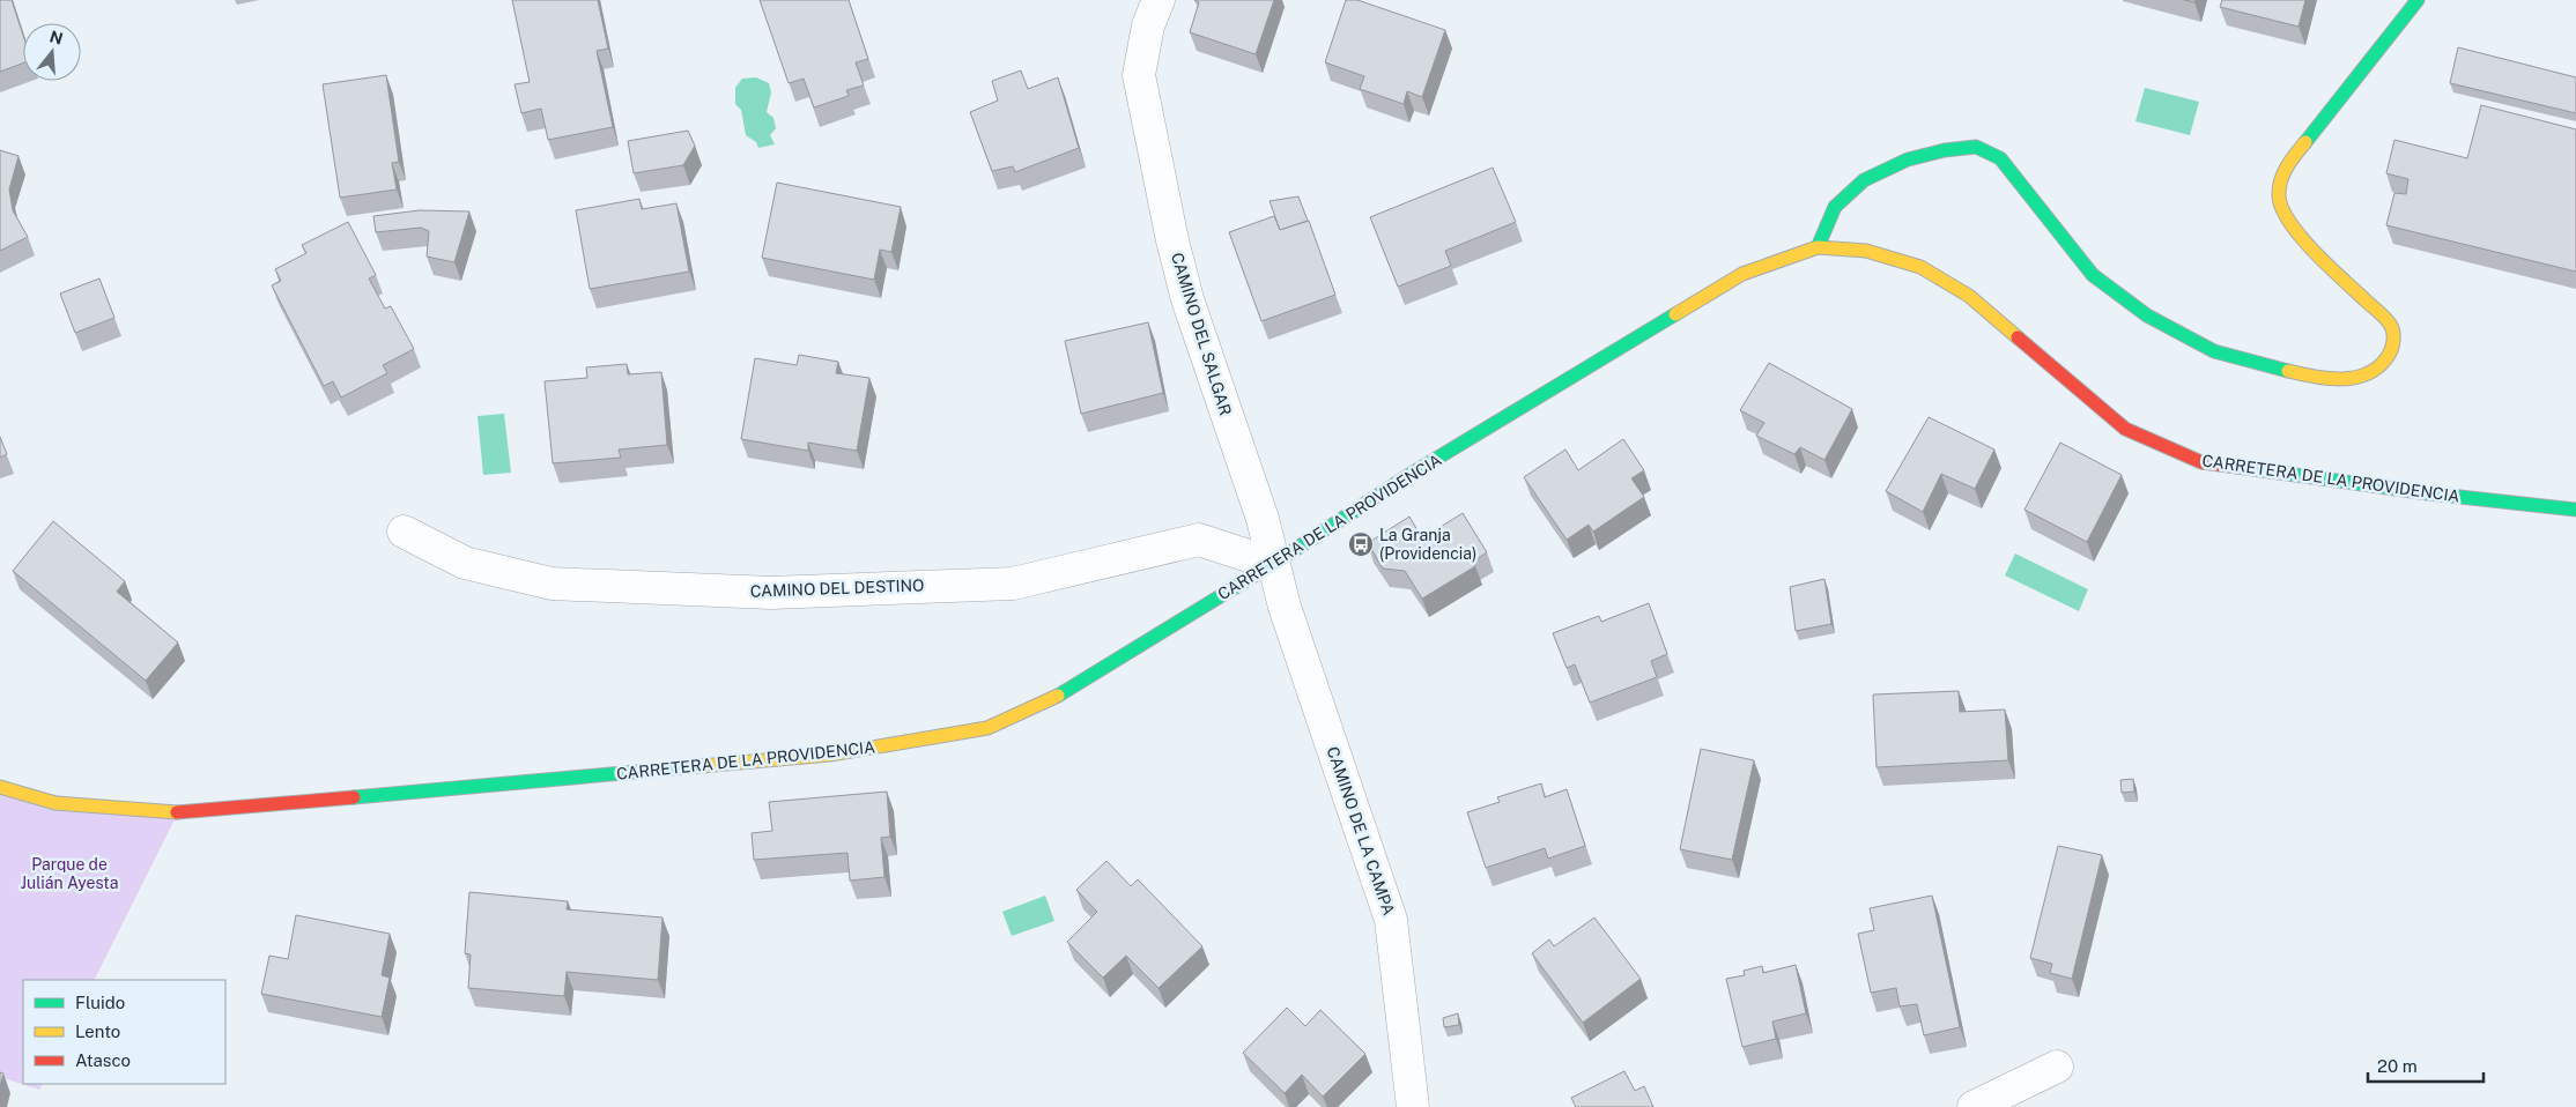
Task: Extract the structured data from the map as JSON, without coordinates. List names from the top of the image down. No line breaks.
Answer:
{"streets":{"street":["CAMINO DEL SALGAR","CARRETERA DE LA PROVIDENCIA","CAMINO DEL DESTINO","CAMINO DE LA CAMPA"]},"crossings":[["CAMINO DEL SALGAR","CARRETERA DE LA PROVIDENCIA"],["CAMINO DEL SALGAR","CAMINO DEL DESTINO"],["CAMINO DEL SALGAR","CAMINO DE LA CAMPA"],["CARRETERA DE LA PROVIDENCIA","CAMINO DEL DESTINO"],["CARRETERA DE LA PROVIDENCIA","CAMINO DE LA CAMPA"],["CAMINO DEL DESTINO","CAMINO DE LA CAMPA"]],"parks":["Parque de Julián Ayesta"],"places":{"bus stop":["La Granja (Providencia)"]},"legend":["Fluido","Lento","Atasco"],"scale_bar":"20 m","north":"top"}
